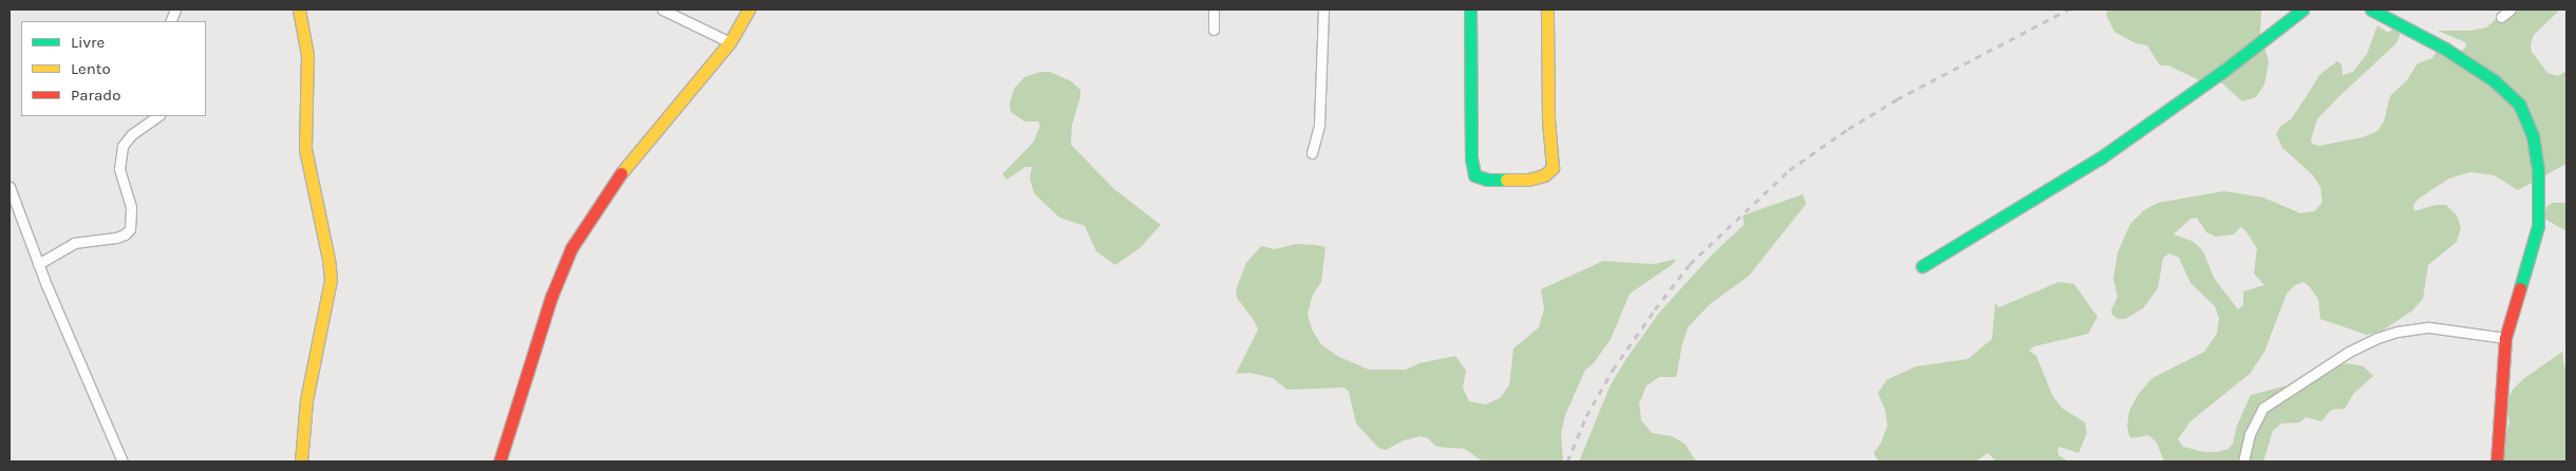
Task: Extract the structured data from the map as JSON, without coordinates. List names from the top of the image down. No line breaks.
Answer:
{"legend":["Livre","Lento","Parado"]}
